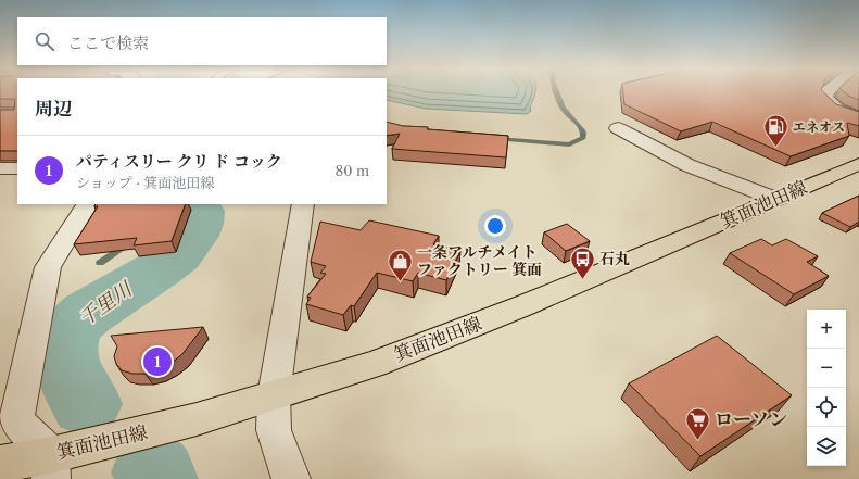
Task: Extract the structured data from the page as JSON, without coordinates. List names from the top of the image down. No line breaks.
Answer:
{"streets":{"main road":["箕面池田線"]},"water":["千里川"],"places":{"fuel station":["エネオス"],"bus stop":["石丸"],"shop":["一条アルチメイト ファクトリー 箕面"],"supermarket":["ローソン"]},"page":{"search":"ここで検索","heading":"周辺","list":[{"mark":"1","name":"パティスリー クリ ド コック","note":"ショップ · 箕面池田線","value":"80 m"}],"map_buttons":["+","−"],"pins":"1"}}
